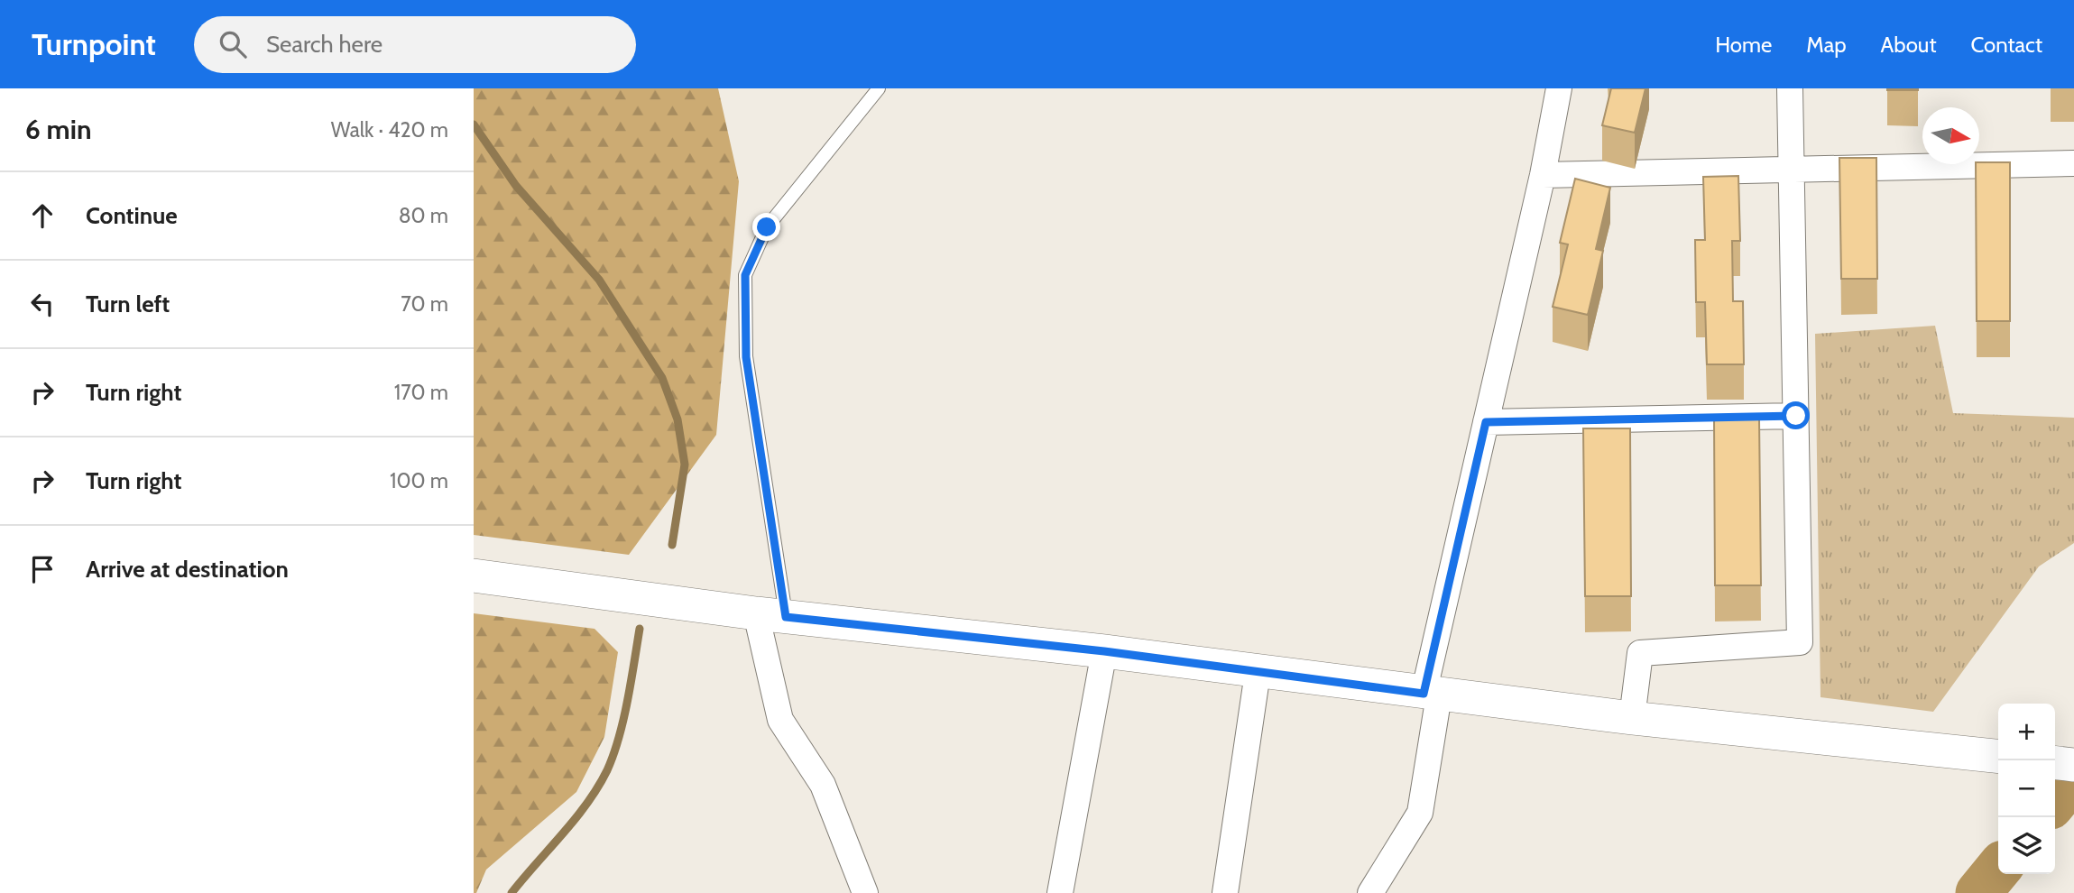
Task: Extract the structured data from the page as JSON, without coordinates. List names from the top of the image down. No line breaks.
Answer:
{"north":"right","page":{"header":"Turnpoint","search":"Search here","nav":["Home","Map","About","Contact"],"heading":["6 min","Walk · 420 m"],"list":[["Continue","80 m"],["Turn left","70 m"],["Turn right","170 m"],["Turn right","100 m"],"Arrive at destination"],"map_buttons":["+","−"]}}
